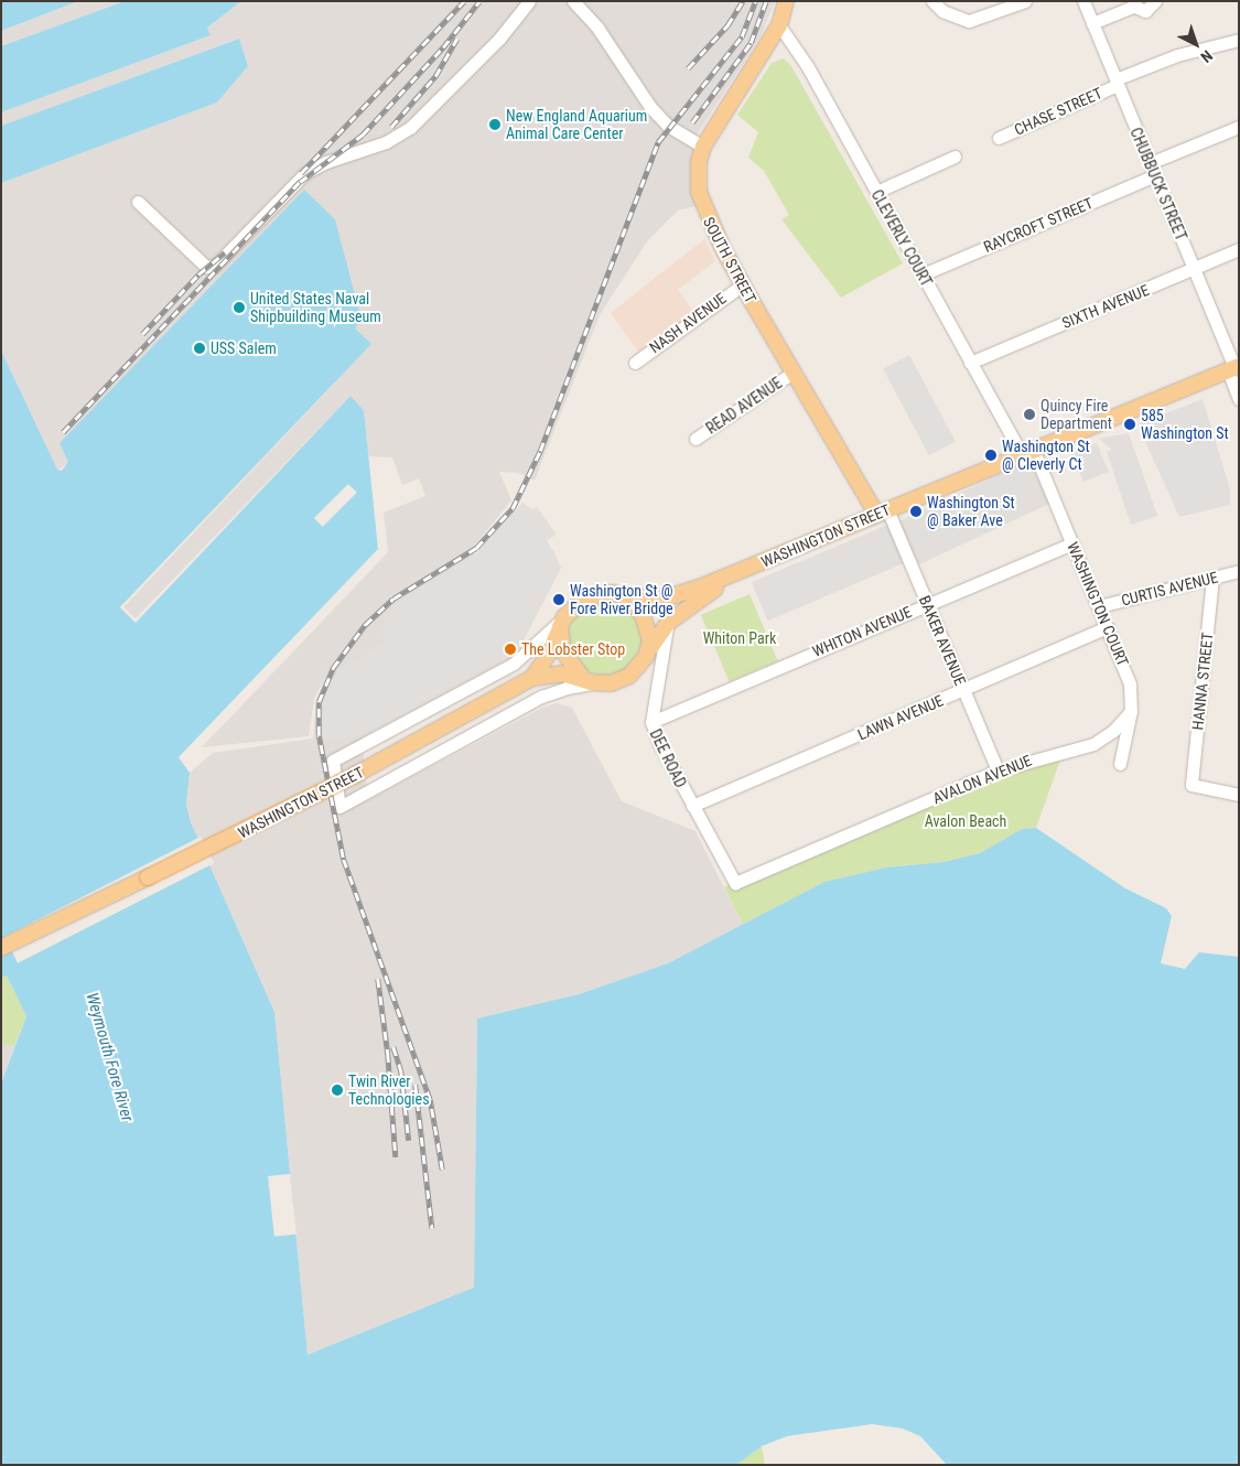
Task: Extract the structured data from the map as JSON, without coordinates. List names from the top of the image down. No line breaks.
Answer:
{"streets":{"main road":["SOUTH STREET","WASHINGTON STREET"],"street":["CHASE STREET","CHUBBUCK STREET","RAYCROFT STREET","CLEVERLY COURT","SIXTH AVENUE","NASH AVENUE","READ AVENUE","CURTIS AVENUE","WASHINGTON COURT","WHITON AVENUE","BAKER AVENUE","HANNA STREET","LAWN AVENUE","DEE ROAD","AVALON AVENUE"]},"crossings":[["CHASE STREET","CHUBBUCK STREET"],["CHUBBUCK STREET","RAYCROFT STREET"],["CHUBBUCK STREET","SIXTH AVENUE"],["CHUBBUCK STREET","WASHINGTON STREET"],["RAYCROFT STREET","CLEVERLY COURT"],["CLEVERLY COURT","SOUTH STREET"],["CLEVERLY COURT","SIXTH AVENUE"],["CLEVERLY COURT","WASHINGTON STREET"],["CLEVERLY COURT","WASHINGTON COURT"],["SOUTH STREET","NASH AVENUE"],["SOUTH STREET","READ AVENUE"],["SOUTH STREET","WASHINGTON STREET"],["SOUTH STREET","BAKER AVENUE"],["WASHINGTON STREET","WASHINGTON COURT"],["WASHINGTON STREET","BAKER AVENUE"],["WASHINGTON STREET","DEE ROAD"],["CURTIS AVENUE","WASHINGTON COURT"],["CURTIS AVENUE","HANNA STREET"],["WASHINGTON COURT","WHITON AVENUE"],["WASHINGTON COURT","LAWN AVENUE"],["WASHINGTON COURT","AVALON AVENUE"],["WHITON AVENUE","BAKER AVENUE"],["WHITON AVENUE","DEE ROAD"],["BAKER AVENUE","LAWN AVENUE"],["BAKER AVENUE","AVALON AVENUE"],["LAWN AVENUE","DEE ROAD"],["DEE ROAD","AVALON AVENUE"]],"water":["Weymouth Fore River"],"parks":["Whiton Park","Avalon Beach"],"places":["New England Aquarium Animal Care Center","United States Naval Shipbuilding Museum","USS Salem","Quincy Fire Department","585 Washington St","Washington St @ Cleverly Ct","Washington St @ Baker Ave","Washington St @ Fore River Bridge","The Lobster Stop","Twin River Technologies"],"north":"bottom right"}
